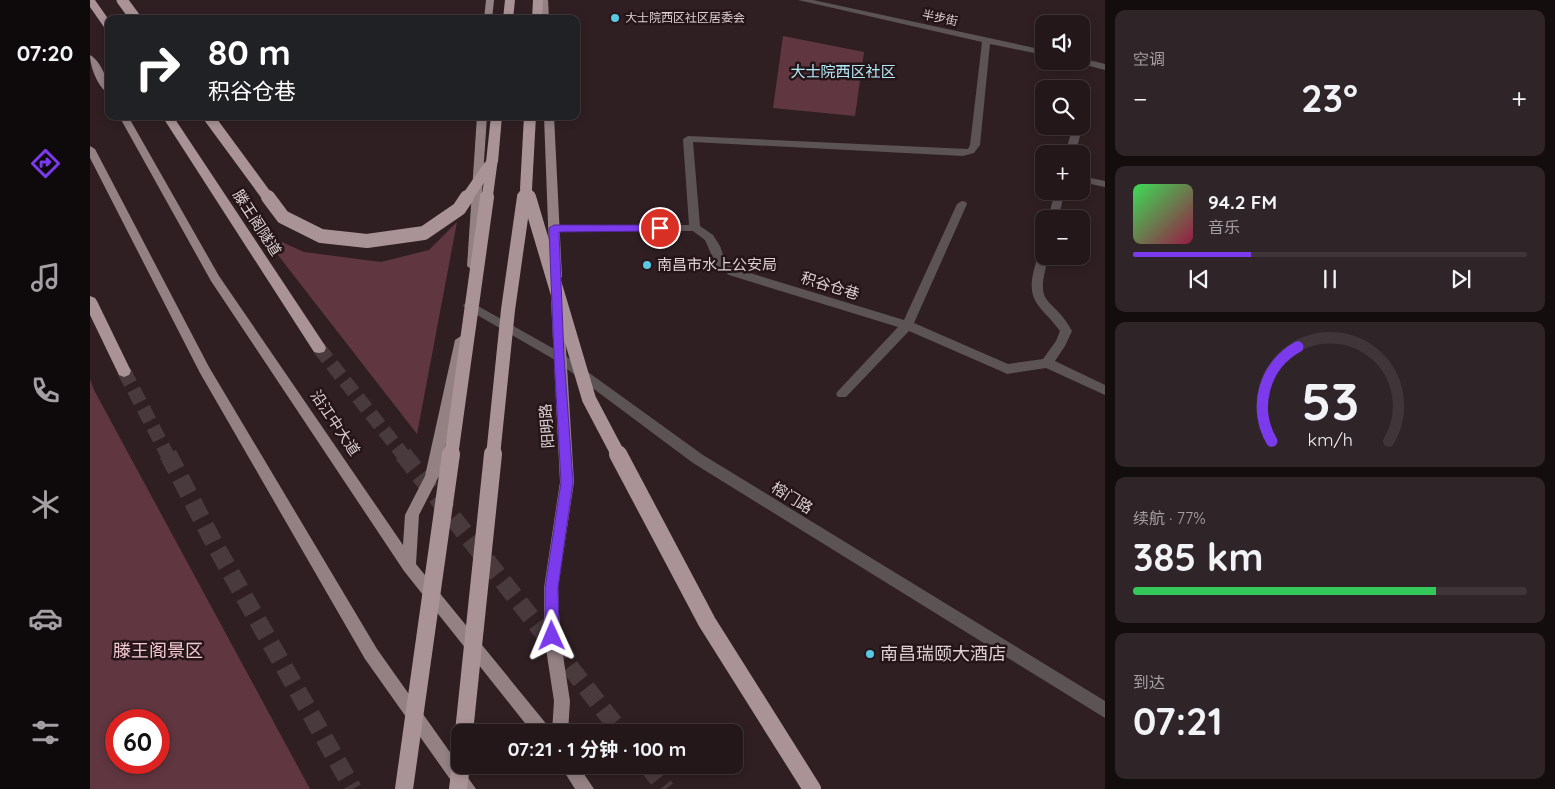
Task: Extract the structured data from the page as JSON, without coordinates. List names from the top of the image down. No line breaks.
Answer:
{"streets":{"highway":["滕王阁隧道"],"main road":["沿江中大道","阳明路"],"street":["半步街","积谷仓巷","榕门路"]},"crossings":[["阳明路","榕门路"]],"districts":["大士院西区社区"],"parks":["滕王阁景区"],"places":["大士院西区社区居委会","南昌市水上公安局","南昌瑞颐大酒店"],"page":{"tabs":"07:20","tile":["空调",["续航 · 77%","385 km"],["到达","07:21"]],"map_buttons":["+","−"],"turn":["80 m","积谷仓巷"],"heat":["−","23°","+"],"song":["94.2 FM","音乐"],"limit":"60","trip":"07:21 · 1 分钟 · 100 m","gauge":["53","km/h"]}}
